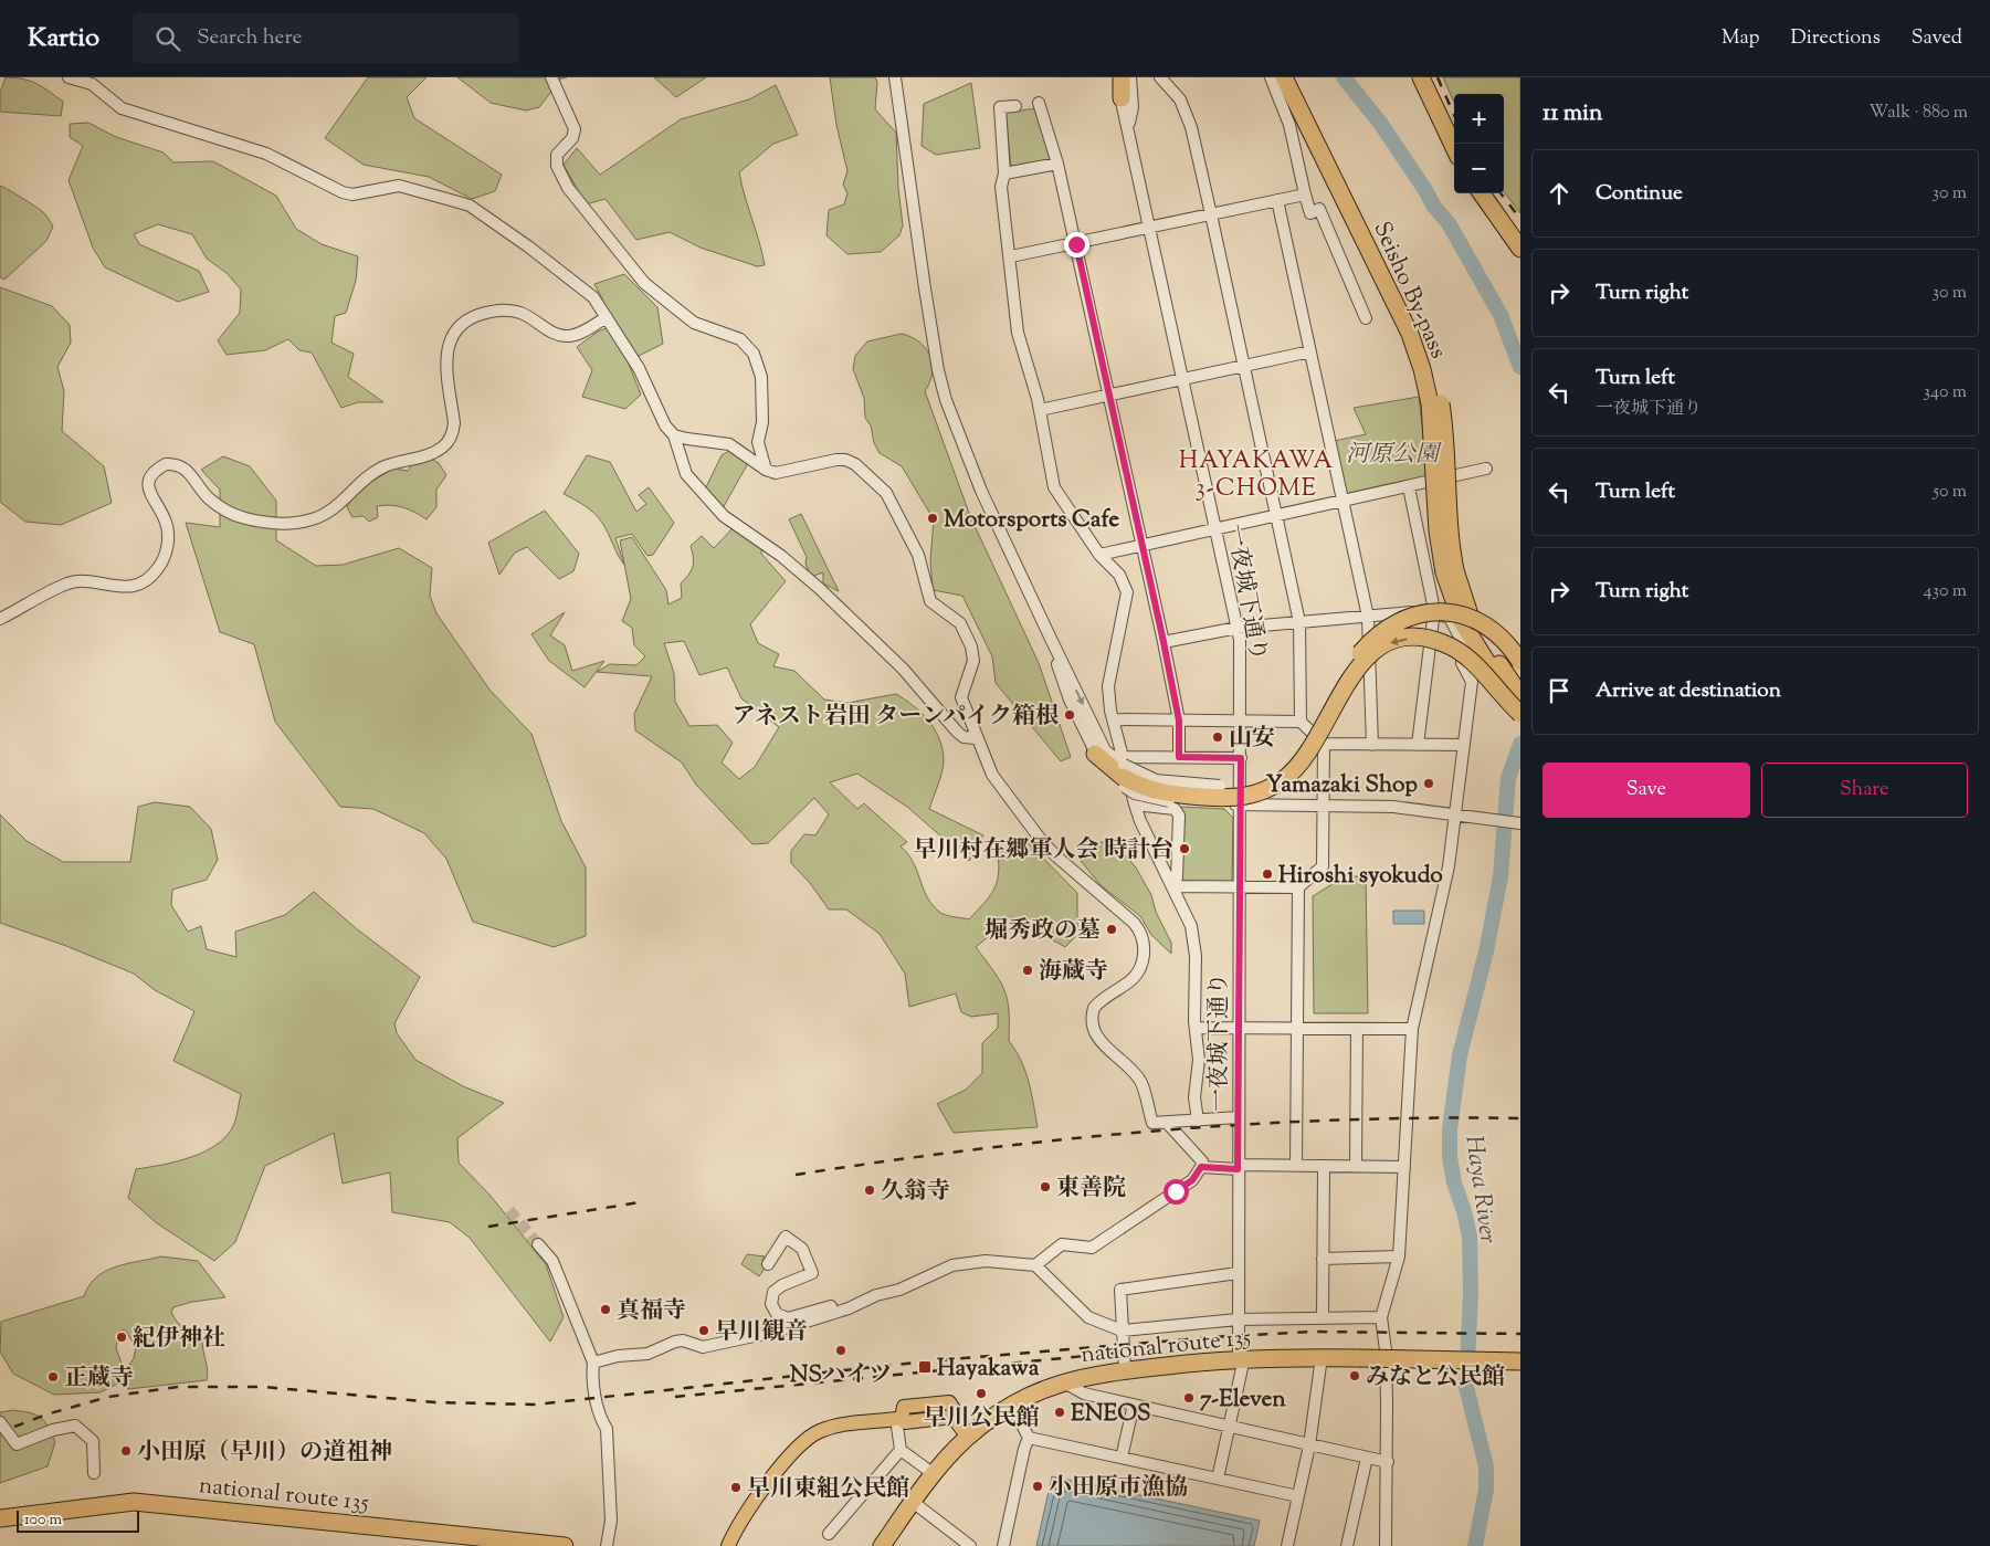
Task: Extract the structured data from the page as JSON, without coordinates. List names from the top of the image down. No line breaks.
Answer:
{"streets":{"highway":["Seisho By-pass","national route 135"],"street":["一夜城下通り"]},"crossings":[["一夜城下通り","national route 135"]],"districts":["HAYAKAWA 3-CHOME"],"water":["Haya River"],"parks":["河原公園"],"places":{"other":["Motorsports Cafe","アネスト岩田 ターンパイク箱根","山安","Yamazaki Shop","早川村在郷軍人会 時計台","Hiroshi syokudo","堀秀政の墓","海蔵寺","東善院","久翁寺","真福寺","早川観音","紀伊神社","NSハイツ","みなと公民館","正蔵寺","早川公民館","7-Eleven","ENEOS","小田原（早川）の道祖神","小田原市漁協","早川東組公民館"],"transit":["Hayakawa"]},"scale_bar":"100 m","page":{"header":"Kartio","search":"Search here","nav":["Map","Directions","Saved"],"heading":["11 min","Walk · 880 m"],"map_buttons":["+","−"],"list":[["Continue","30 m"],["Turn right","30 m"],["Turn left","一夜城下通り","340 m"],["Turn left","50 m"],["Turn right","430 m"],"Arrive at destination"],"buttons":["Save","Share"],"scale":"100 m"}}
